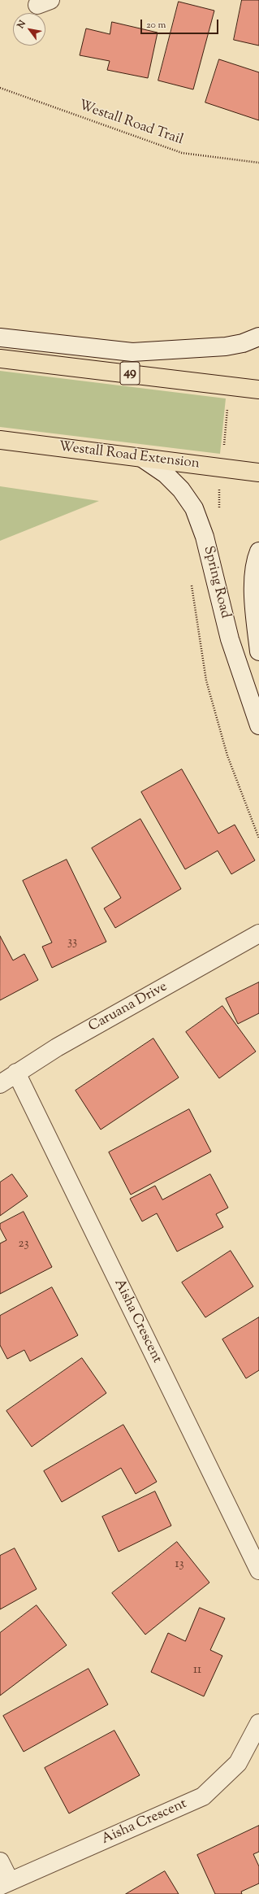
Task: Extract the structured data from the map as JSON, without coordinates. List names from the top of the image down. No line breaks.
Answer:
{"streets":{"highway":["49","Westall Road Extension"],"street":["Spring Road","Caruana Drive","Aisha Crescent"],"path":["Westall Road Trail"]},"crossings":[["Westall Road Extension","Spring Road"],["Caruana Drive","Aisha Crescent"]],"house_numbers":["33","23","13","11"],"scale_bar":"20 m","north":"top left"}
